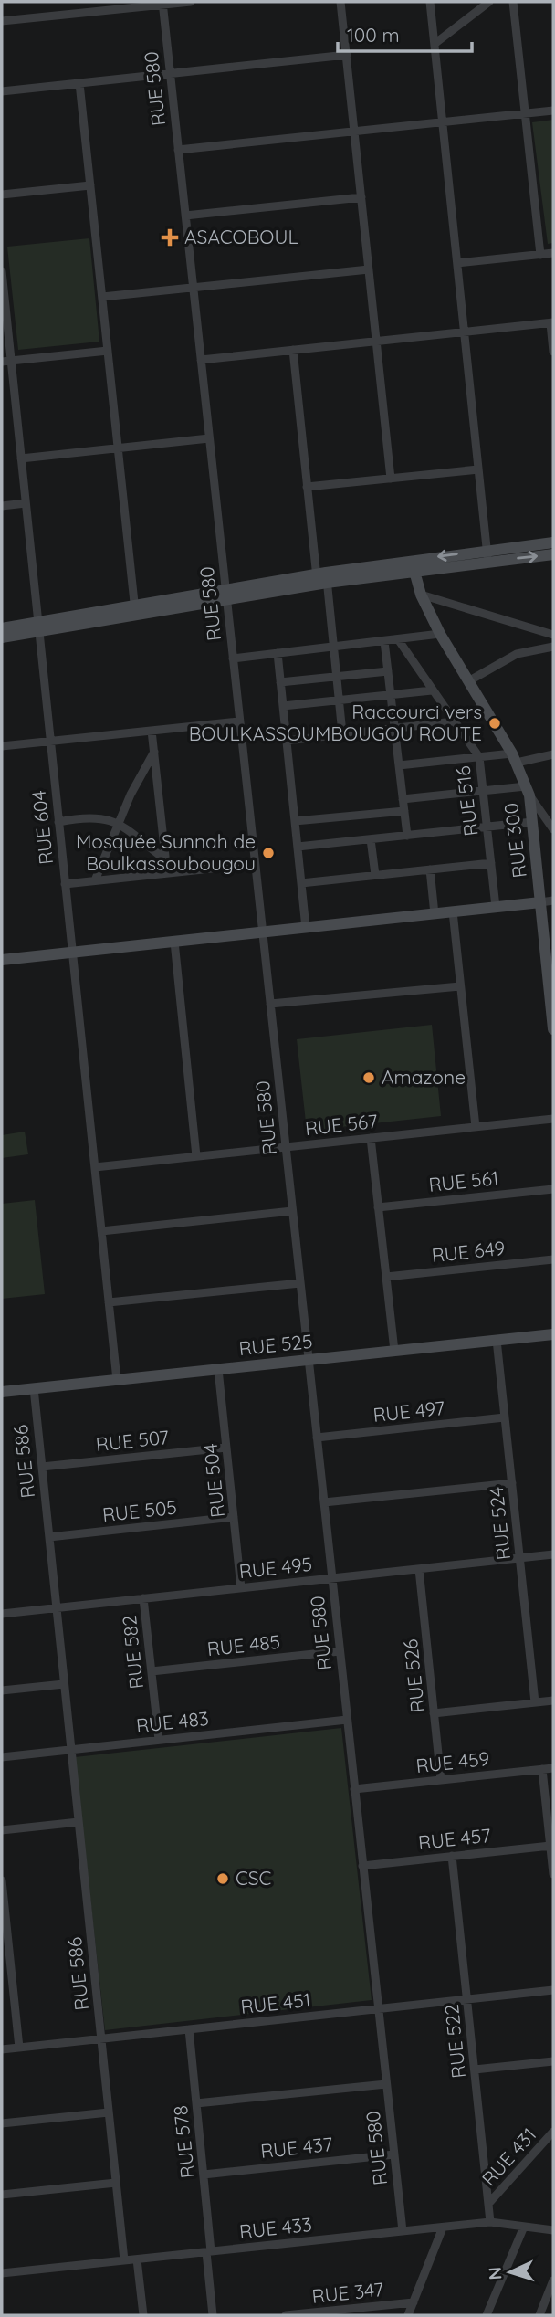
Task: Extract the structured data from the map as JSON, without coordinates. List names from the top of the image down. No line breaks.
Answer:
{"streets":{"street":["RUE 580","RUE 516","RUE 604","RUE 300","RUE 567","RUE 561","RUE 649","RUE 525","RUE 497","RUE 507","RUE 586","RUE 504","RUE 505","RUE 524","RUE 495","RUE 485","RUE 582","RUE 526","RUE 483","RUE 459","RUE 457","RUE 451","RUE 522","RUE 578","RUE 437","RUE 431","RUE 433","RUE 347"]},"crossings":[["RUE 580","RUE 567"],["RUE 580","RUE 525"],["RUE 580","RUE 497"],["RUE 580","RUE 495"],["RUE 580","RUE 485"],["RUE 580","RUE 483"],["RUE 580","RUE 459"],["RUE 580","RUE 457"],["RUE 580","RUE 451"],["RUE 580","RUE 437"],["RUE 580","RUE 433"],["RUE 604","RUE 567"],["RUE 604","RUE 525"],["RUE 525","RUE 586"],["RUE 525","RUE 504"],["RUE 525","RUE 524"],["RUE 497","RUE 524"],["RUE 507","RUE 586"],["RUE 507","RUE 504"],["RUE 586","RUE 505"],["RUE 586","RUE 495"],["RUE 586","RUE 483"],["RUE 586","RUE 451"],["RUE 586","RUE 433"],["RUE 504","RUE 505"],["RUE 504","RUE 495"],["RUE 524","RUE 495"],["RUE 495","RUE 582"],["RUE 495","RUE 526"],["RUE 485","RUE 582"],["RUE 582","RUE 483"],["RUE 526","RUE 459"],["RUE 457","RUE 522"],["RUE 451","RUE 522"],["RUE 451","RUE 578"],["RUE 522","RUE 431"],["RUE 522","RUE 433"],["RUE 578","RUE 437"],["RUE 578","RUE 433"]],"places":{"health":["ASACOBOUL"],"other":["Raccourci vers BOULKASSOUMBOUGOU ROUTE","Mosquée Sunnah de Boulkassoubougou","Amazone","CSC"]},"scale_bar":"100 m","north":"left"}
